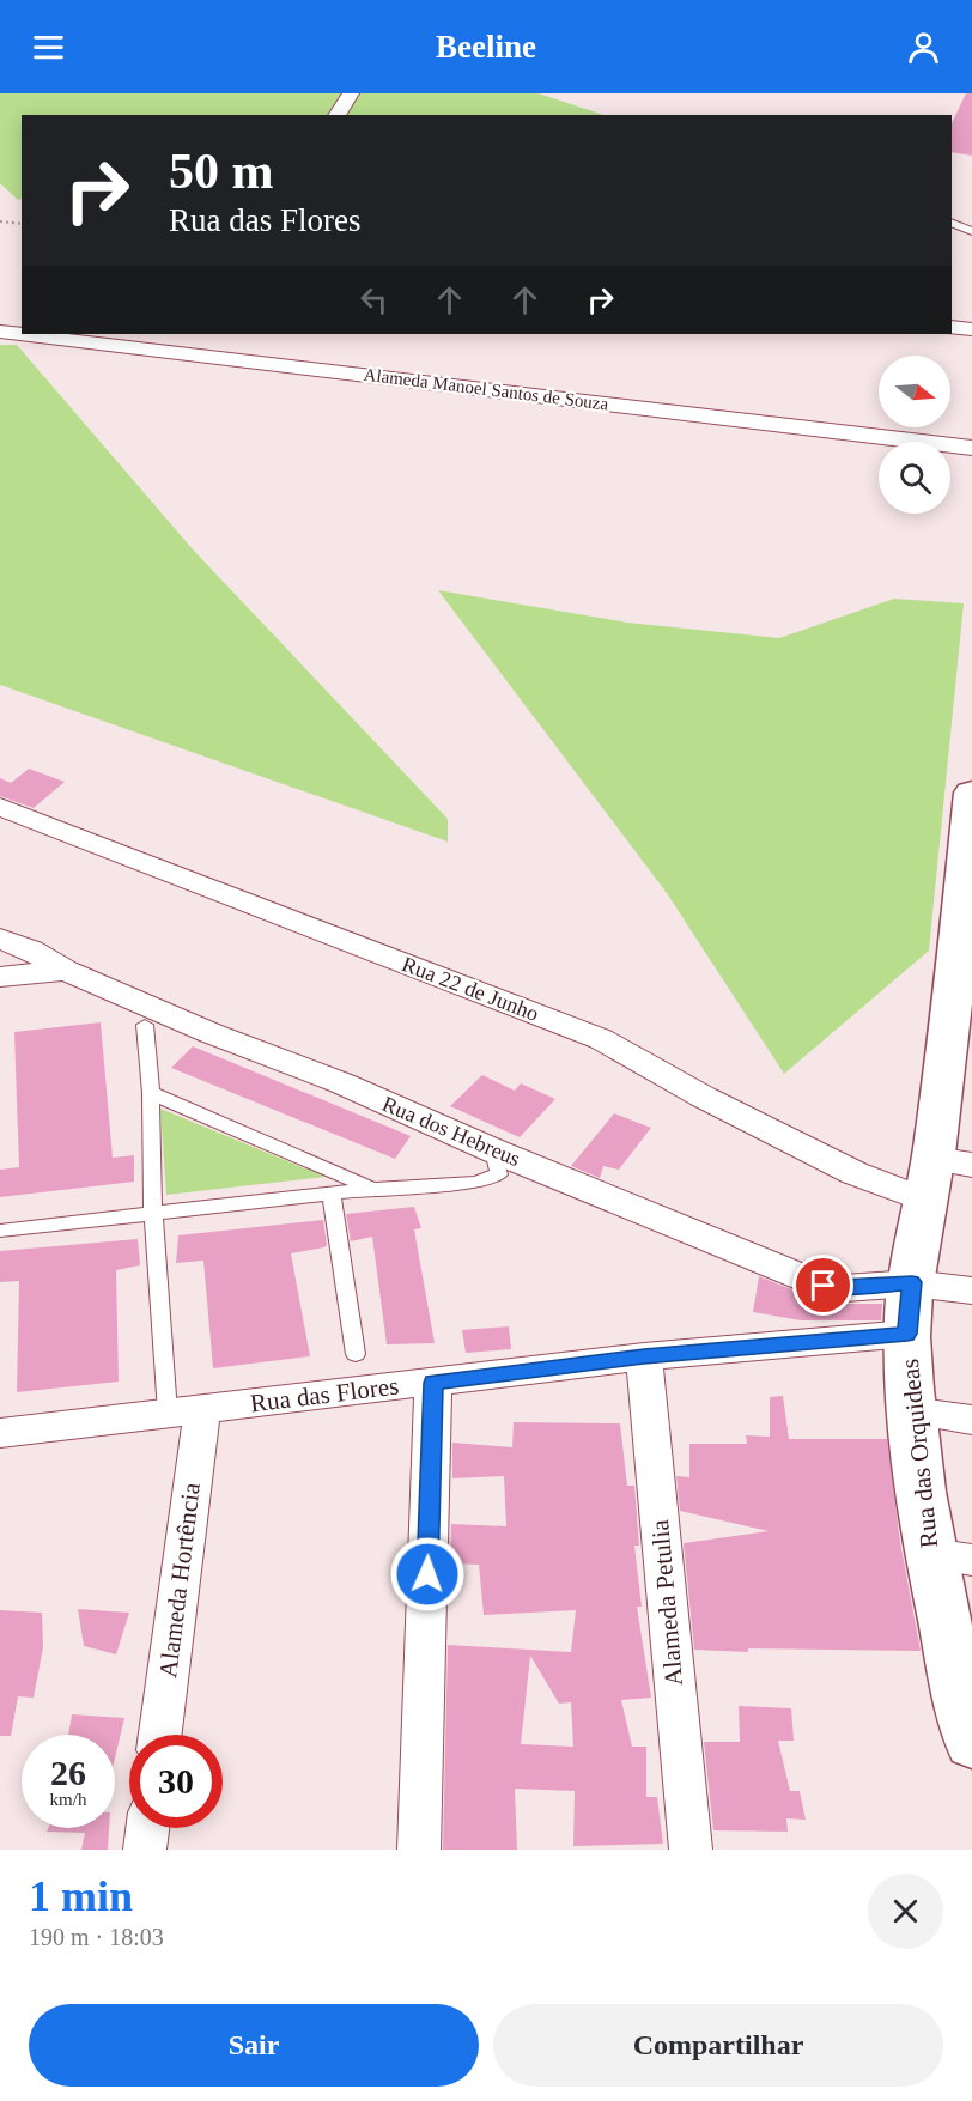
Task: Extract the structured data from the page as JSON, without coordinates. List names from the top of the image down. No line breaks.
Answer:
{"streets":{"street":["Alameda Manoel Santos de Souza","Rua 22 de Junho","Rua dos Hebreus","Rua das Flores","Rua das Orquideas","Alameda Hortência","Alameda Petulia"]},"crossings":[["Rua 22 de Junho","Rua das Orquideas"],["Rua dos Hebreus","Rua das Orquideas"],["Rua das Flores","Rua das Orquideas"],["Rua das Flores","Alameda Hortência"],["Rua das Flores","Alameda Petulia"]],"north":"right","page":{"header":"Beeline","turn":["50 m","Rua das Flores"],"speed":"26 km/h","limit":"30","heading":["1 min","190 m · 18:03"],"buttons":["Sair","Compartilhar"]}}
